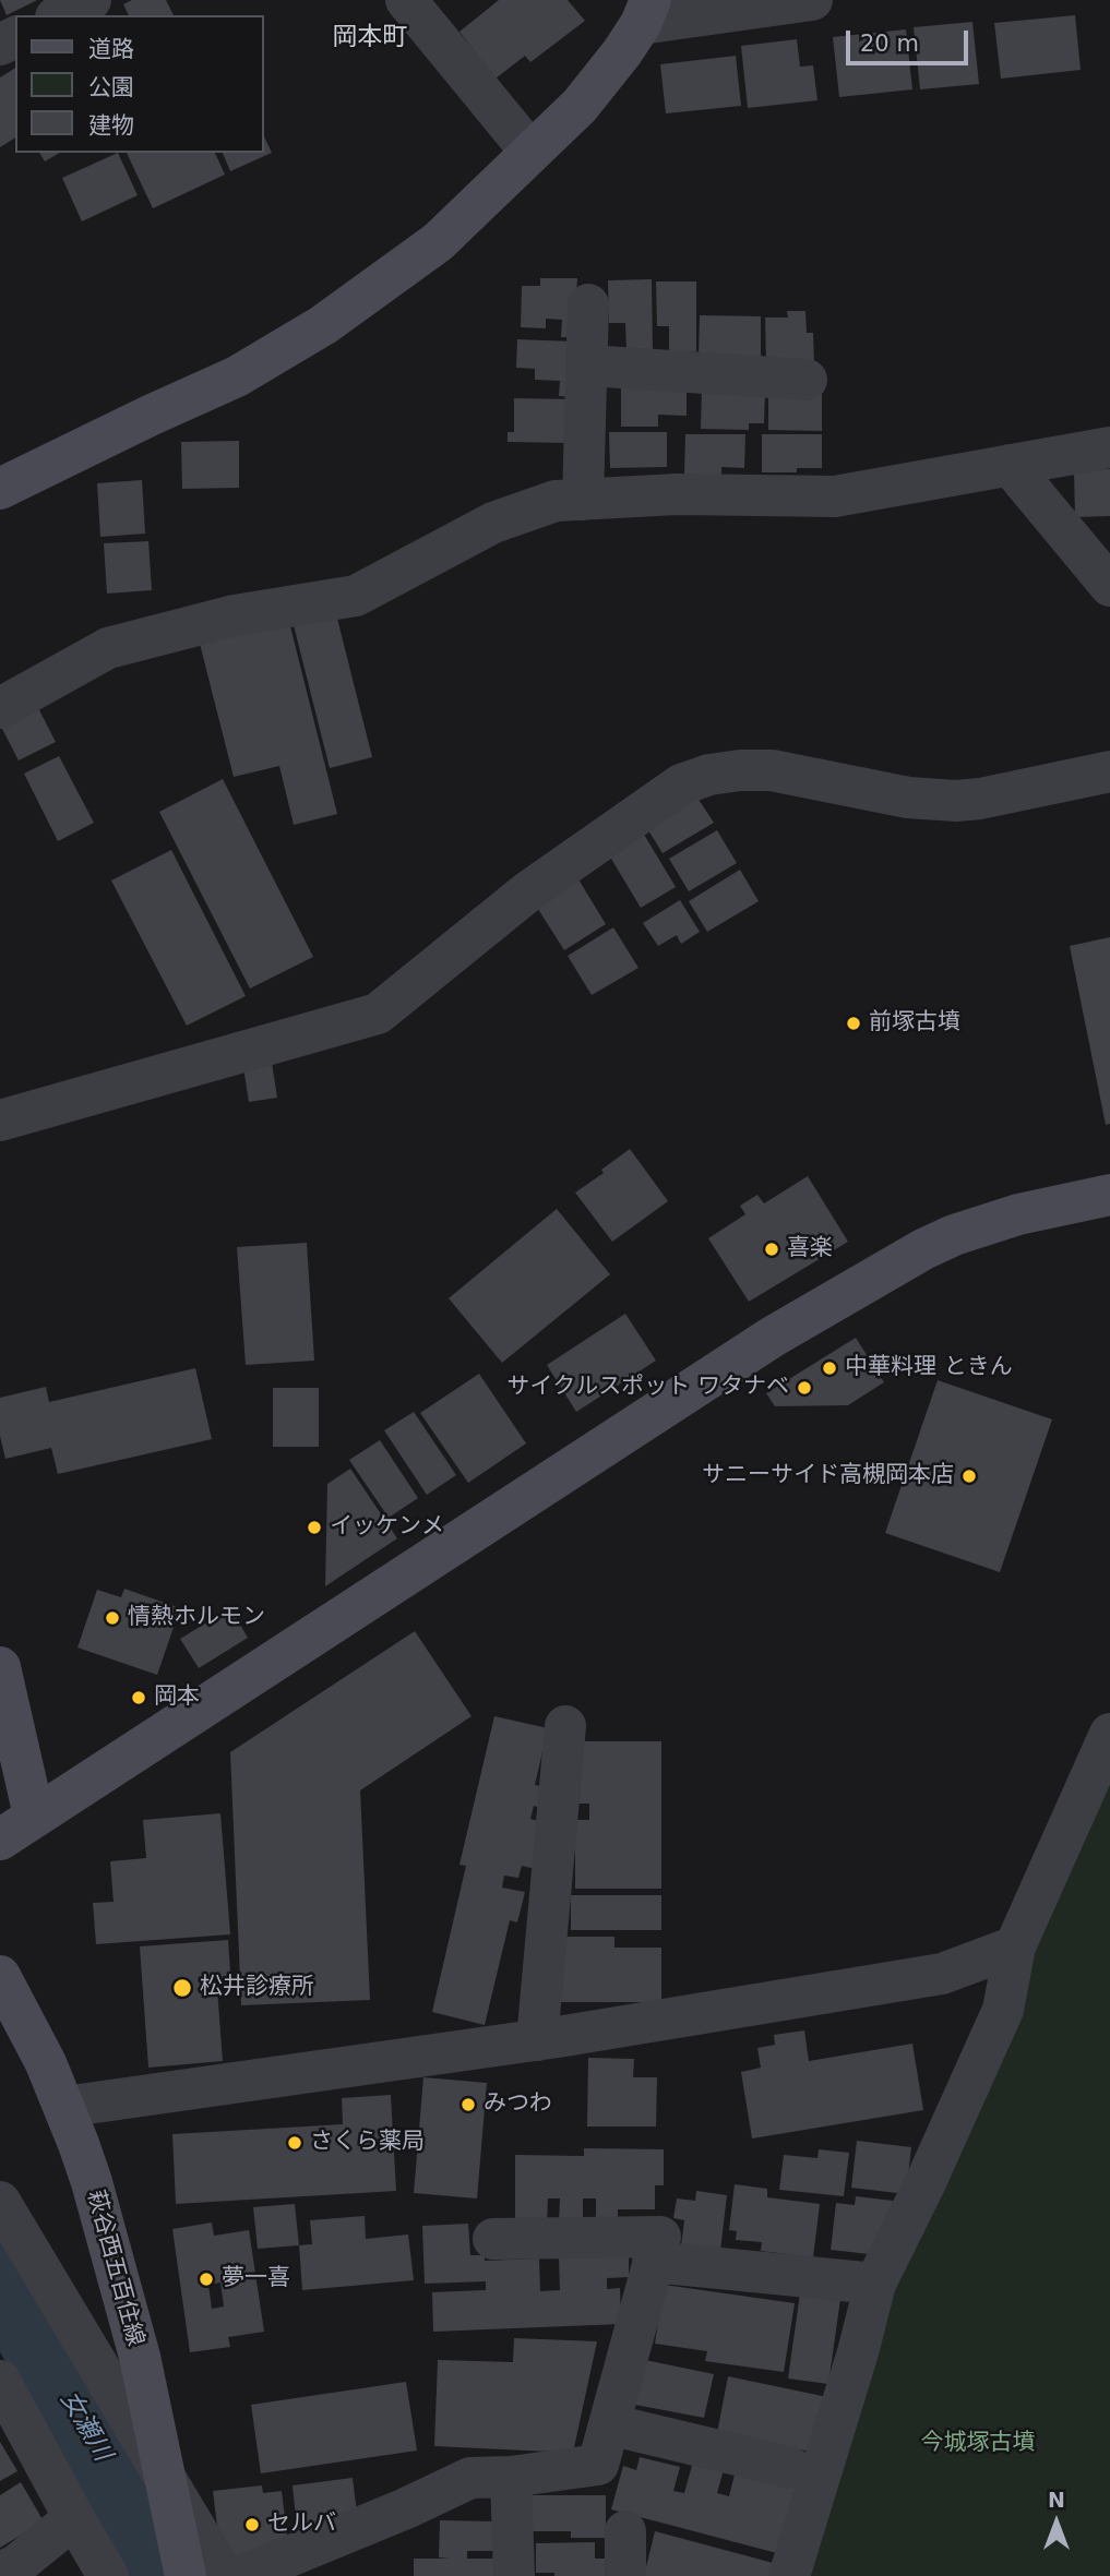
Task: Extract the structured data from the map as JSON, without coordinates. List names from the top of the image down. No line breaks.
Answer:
{"streets":{"street":["萩谷西五百住線"]},"districts":["岡本町"],"water":["女瀬川"],"parks":["今城塚古墳"],"places":["前塚古墳","喜楽","中華料理 ときん","サイクルスポット ワタナベ","サニーサイド高槻岡本店","イッケンメ","情熱ホルモン","岡本","松井診療所","みつわ","さくら薬局","夢一喜","セルバ"],"legend":["道路","公園","建物"],"scale_bar":"20 m","north":"top"}
